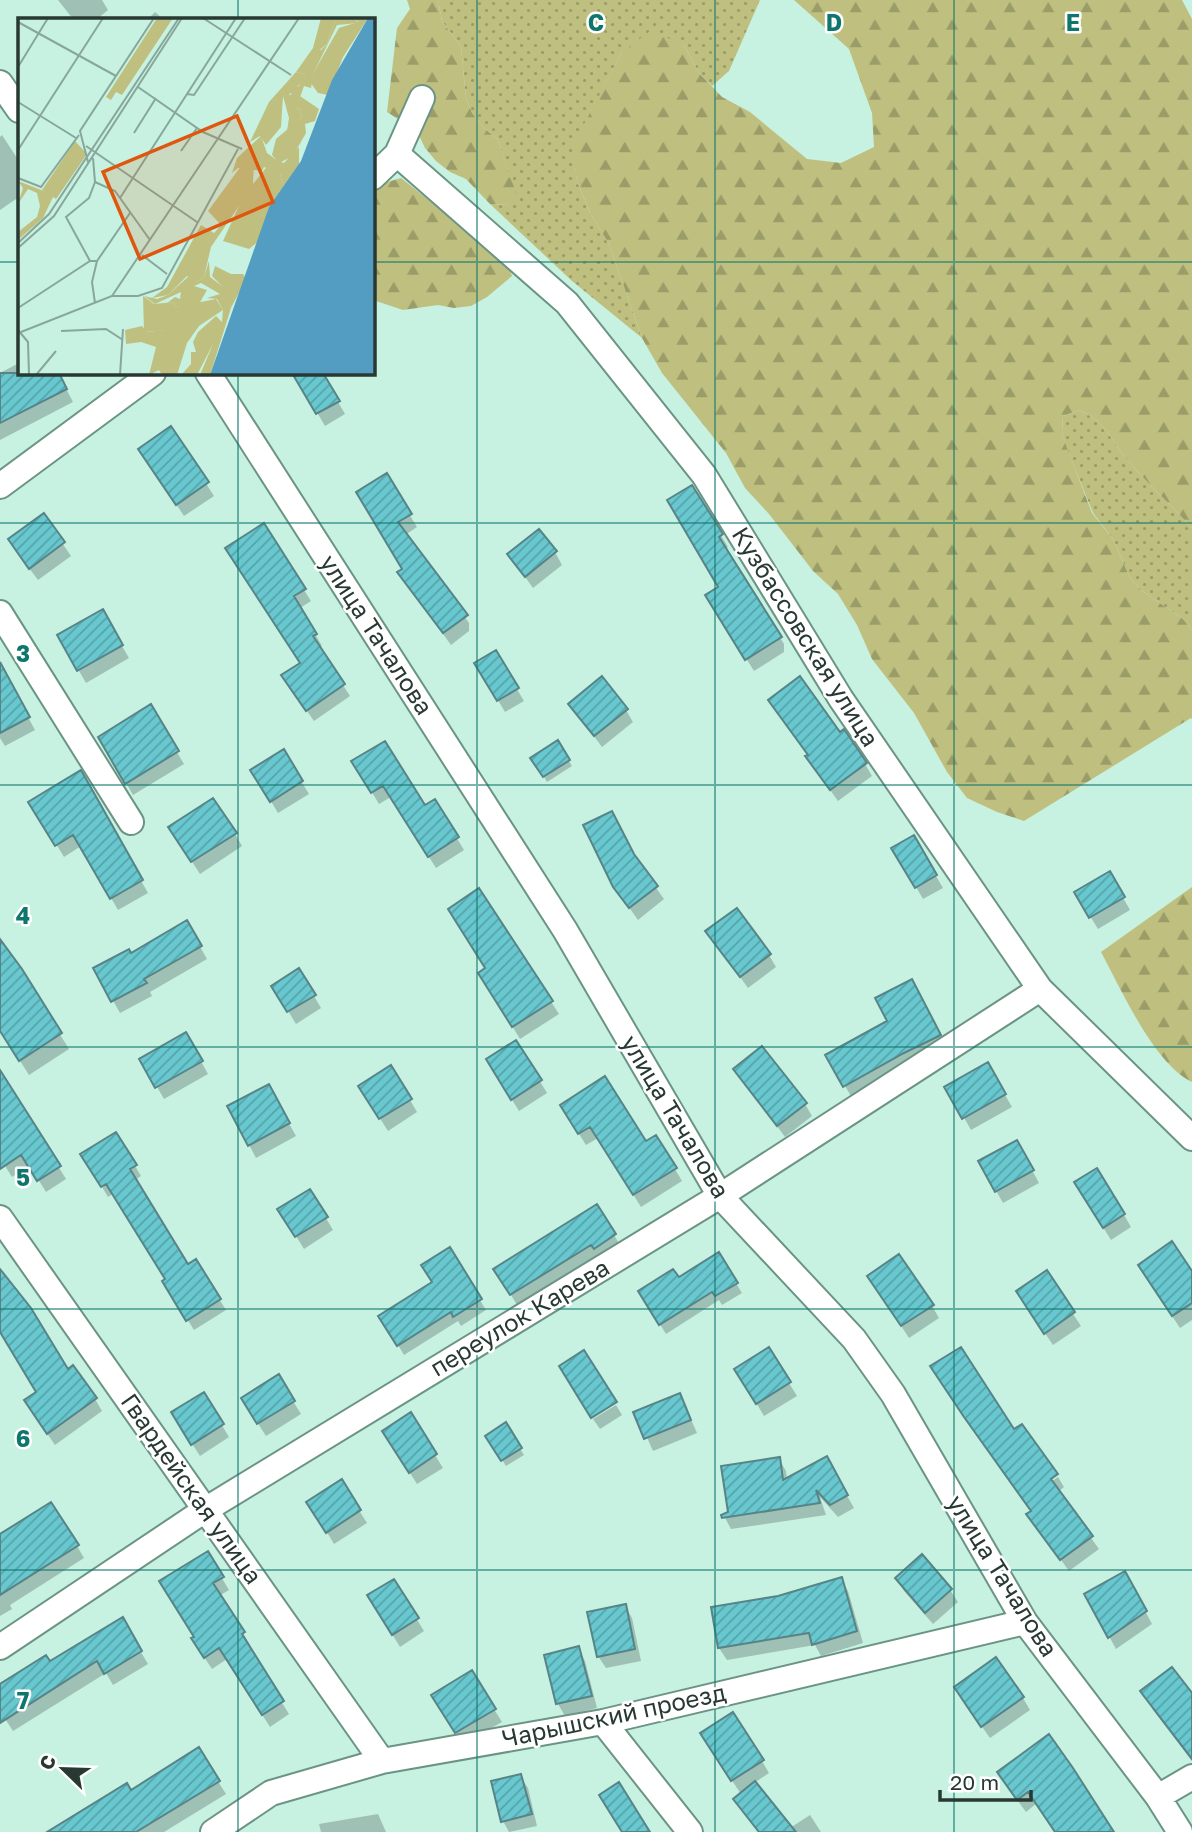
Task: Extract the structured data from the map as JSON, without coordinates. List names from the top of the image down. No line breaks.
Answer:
{"streets":{"street":["улица Тачалова","Кузбассовская улица","переулок Карева","Гвардейская улица","Чарышский проезд"]},"crossings":[["улица Тачалова","переулок Карева"],["улица Тачалова","Чарышский проезд"],["Кузбассовская улица","переулок Карева"],["переулок Карева","Гвардейская улица"],["Гвардейская улица","Чарышский проезд"]],"scale_bar":"20 m","north":"top left","grid":{"columns":["C","D","E"],"rows":["3","4","5","6","7"]}}
